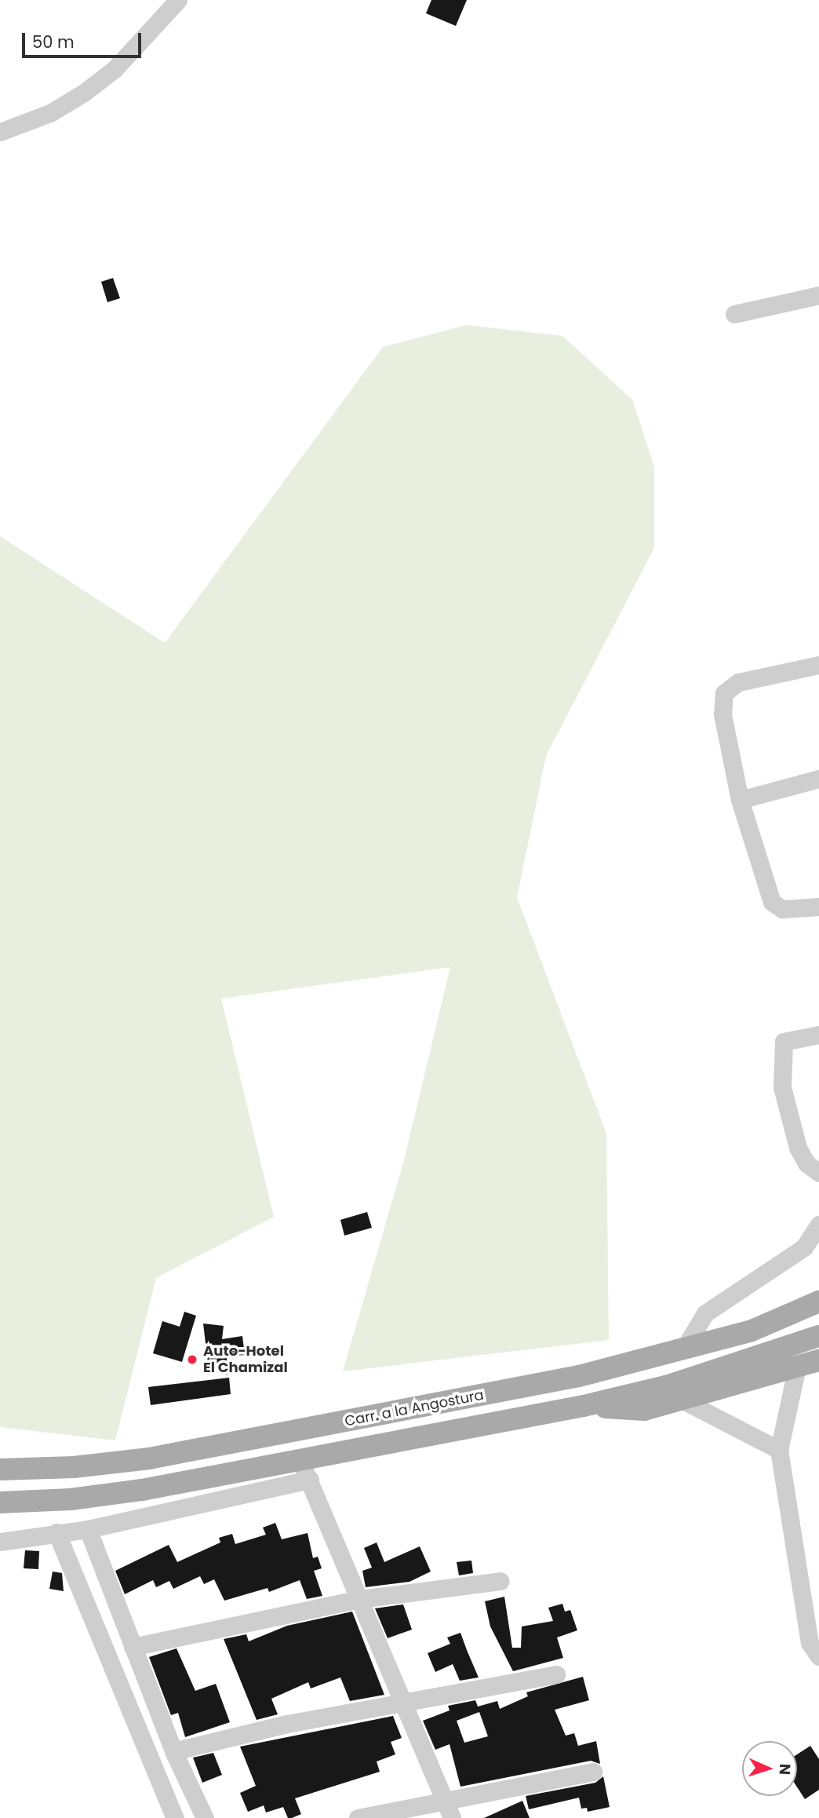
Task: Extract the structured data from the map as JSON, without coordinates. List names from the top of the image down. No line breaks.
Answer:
{"streets":{"main road":["Carr. a la Angostura"]},"places":["Auto-Hotel El Chamizal"],"scale_bar":"50 m","north":"right"}
